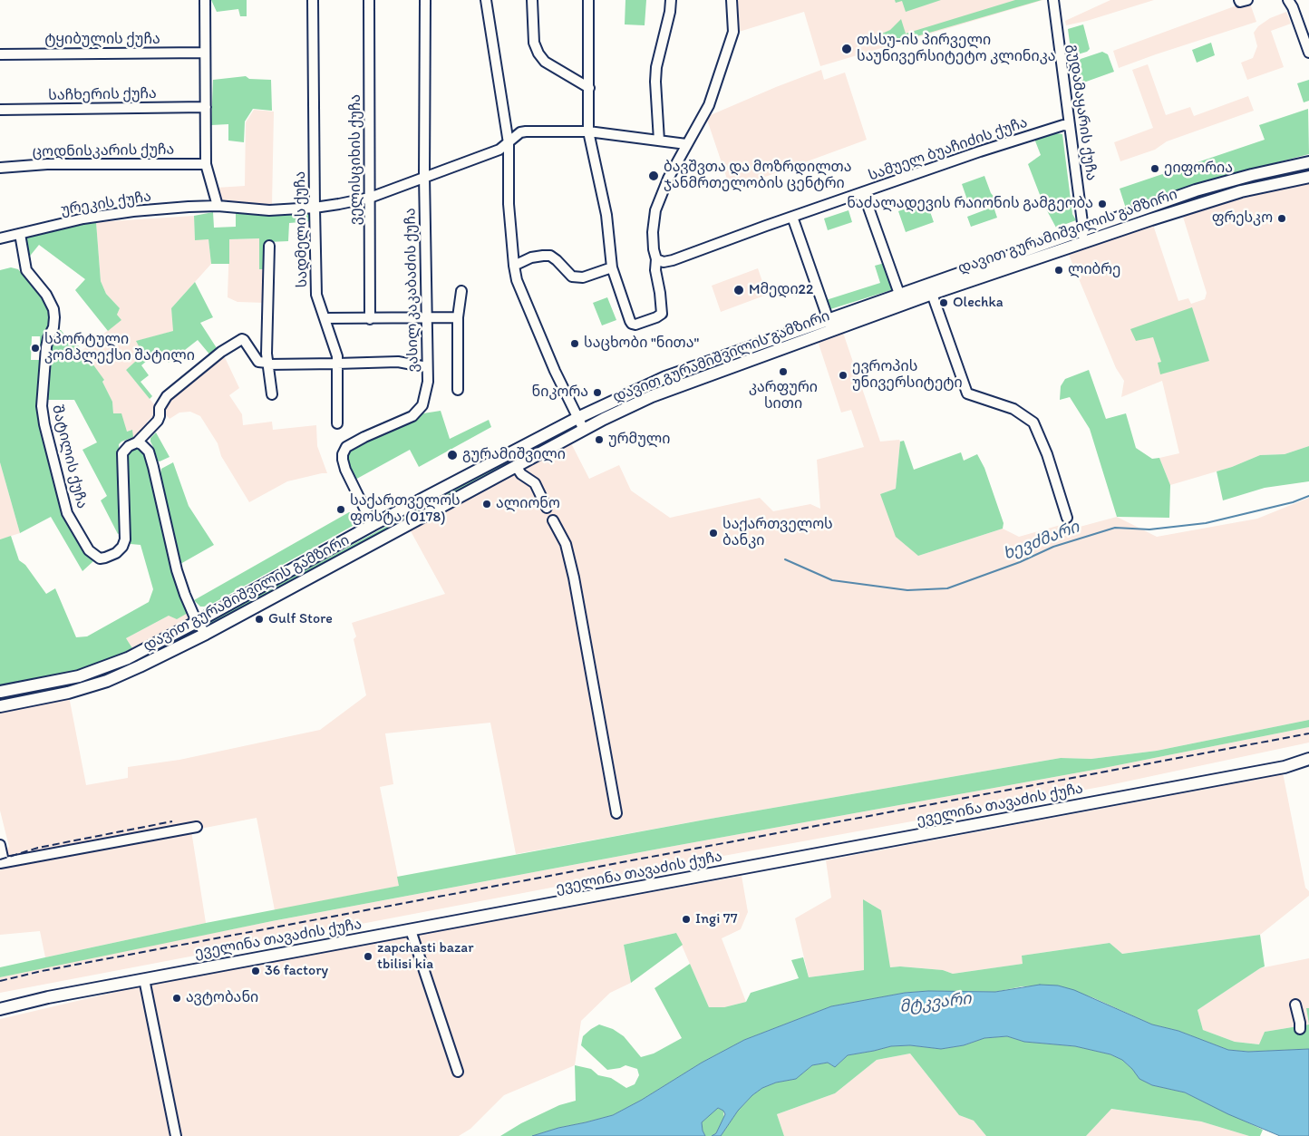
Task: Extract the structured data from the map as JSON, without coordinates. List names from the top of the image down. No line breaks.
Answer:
{"streets":{"main road":["დავით გურამიშვილის გამზირი","ეველინა თავაძის ქუჩა"],"street":["ტყიბულის ქუჩა","საჩხერის ქუჩა","გუდამაყარის ქუჩა","სამუელ ბუაჩიძის ქუჩა","ცოდნისკარის ქუჩა","ველისციხის ქუჩა","ურეკის ქუჩა","სადმელის ქუჩა","ვასილ კაკაბაძის ქუჩა","შატილის ქუჩა"]},"crossings":[["გუდამაყარის ქუჩა","სამუელ ბუაჩიძის ქუჩა"],["გუდამაყარის ქუჩა","დავით გურამიშვილის გამზირი"],["ველისციხის ქუჩა","ურეკის ქუჩა"],["ურეკის ქუჩა","სადმელის ქუჩა"],["ურეკის ქუჩა","ვასილ კაკაბაძის ქუჩა"],["ურეკის ქუჩა","შატილის ქუჩა"],["დავით გურამიშვილის გამზირი","ვასილ კაკაბაძის ქუჩა"]],"water":["ხევძმარი","მტკვარი"],"places":["თსსუ-ის პირველი საუნივერსიტეტო კლინიკა","ეიფორია","ბავშვთა და მოზრდილთა ჯანმრთელობის ცენტრი","ნაძალადევის რაიონის გამგეობა","ფრესკო","ლიბრე","Mმედი22","Olechka","საცხობი \"ნითა\"","სპორტული კომპლექსი შატილი","კარფური სითი","ევროპის უნივერსიტეტი","ნიკორა","ურმული","გურამიშვილი","ალიონო","საქართველოს ფოსტა (0178)","საქართველოს ბანკი","Gulf Store","Ingi 77","zapchasti bazar tbilisi kia","36 factory","ავტობანი"]}
